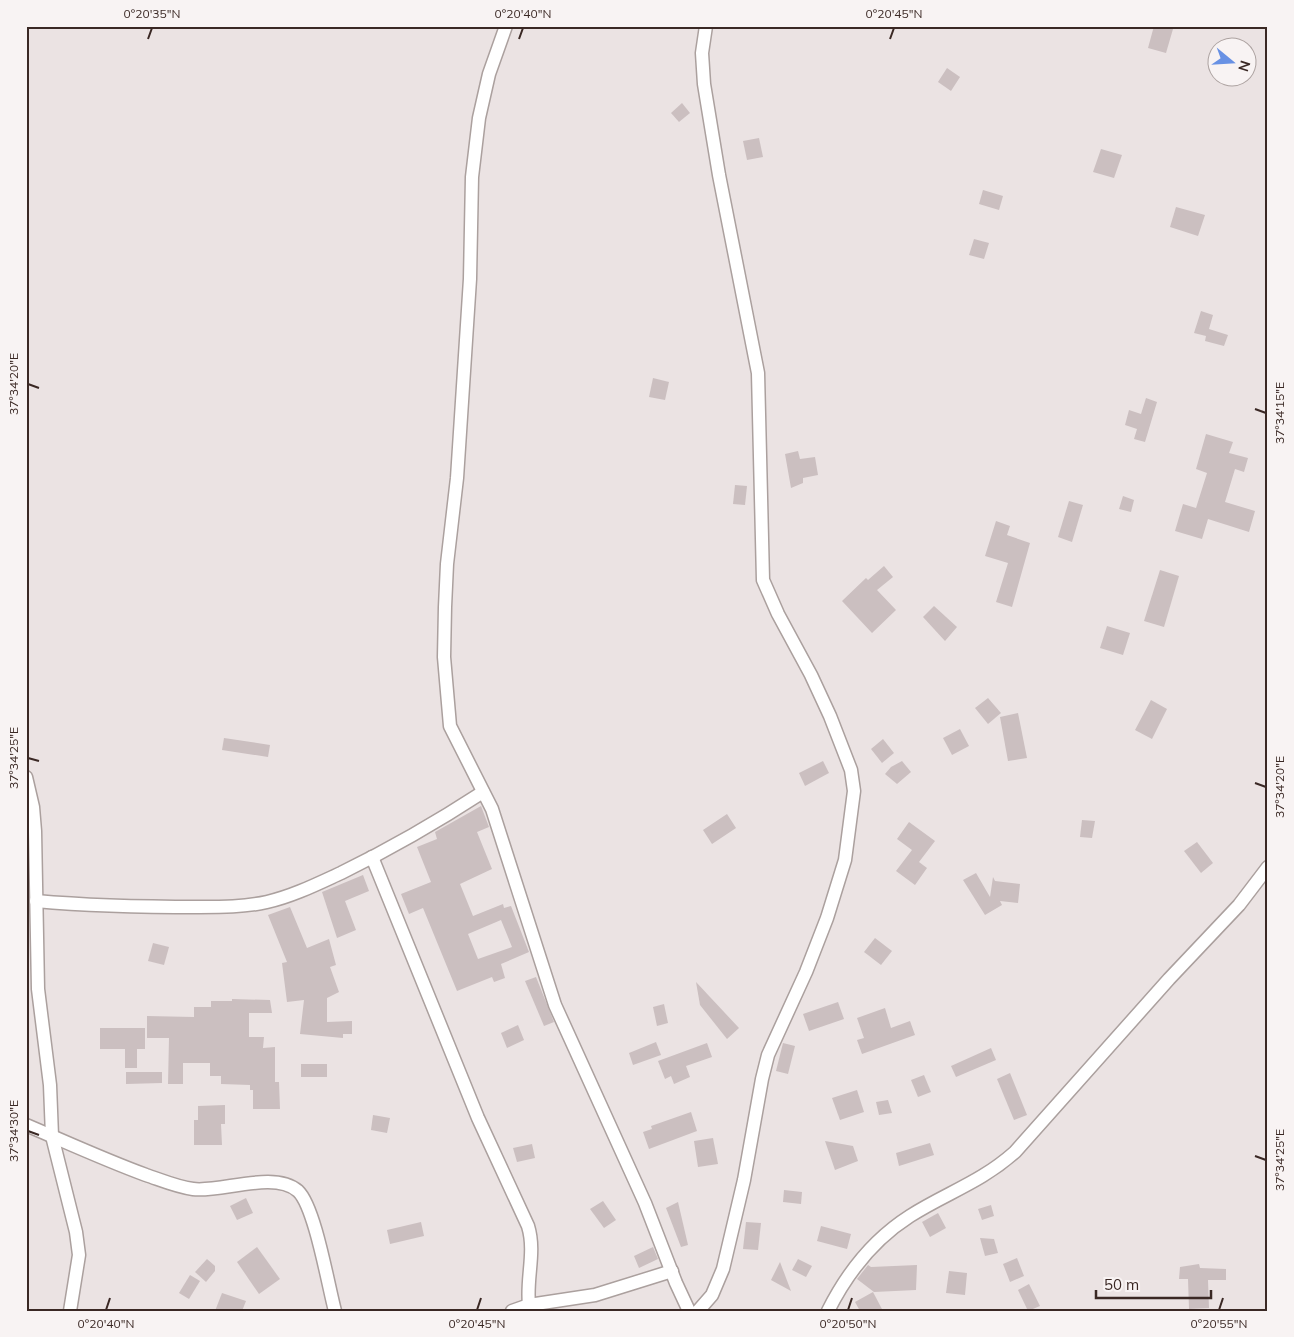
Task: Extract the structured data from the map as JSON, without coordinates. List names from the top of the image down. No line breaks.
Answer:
{"scale_bar":"50 m","north":"right","coordinates":["0°20'35\"N","0°20'40\"N","0°20'45\"N","37°34'20\"E","37°34'15\"E","37°34'25\"E","37°34'30\"E","0°20'50\"N","0°20'55\"N"]}
